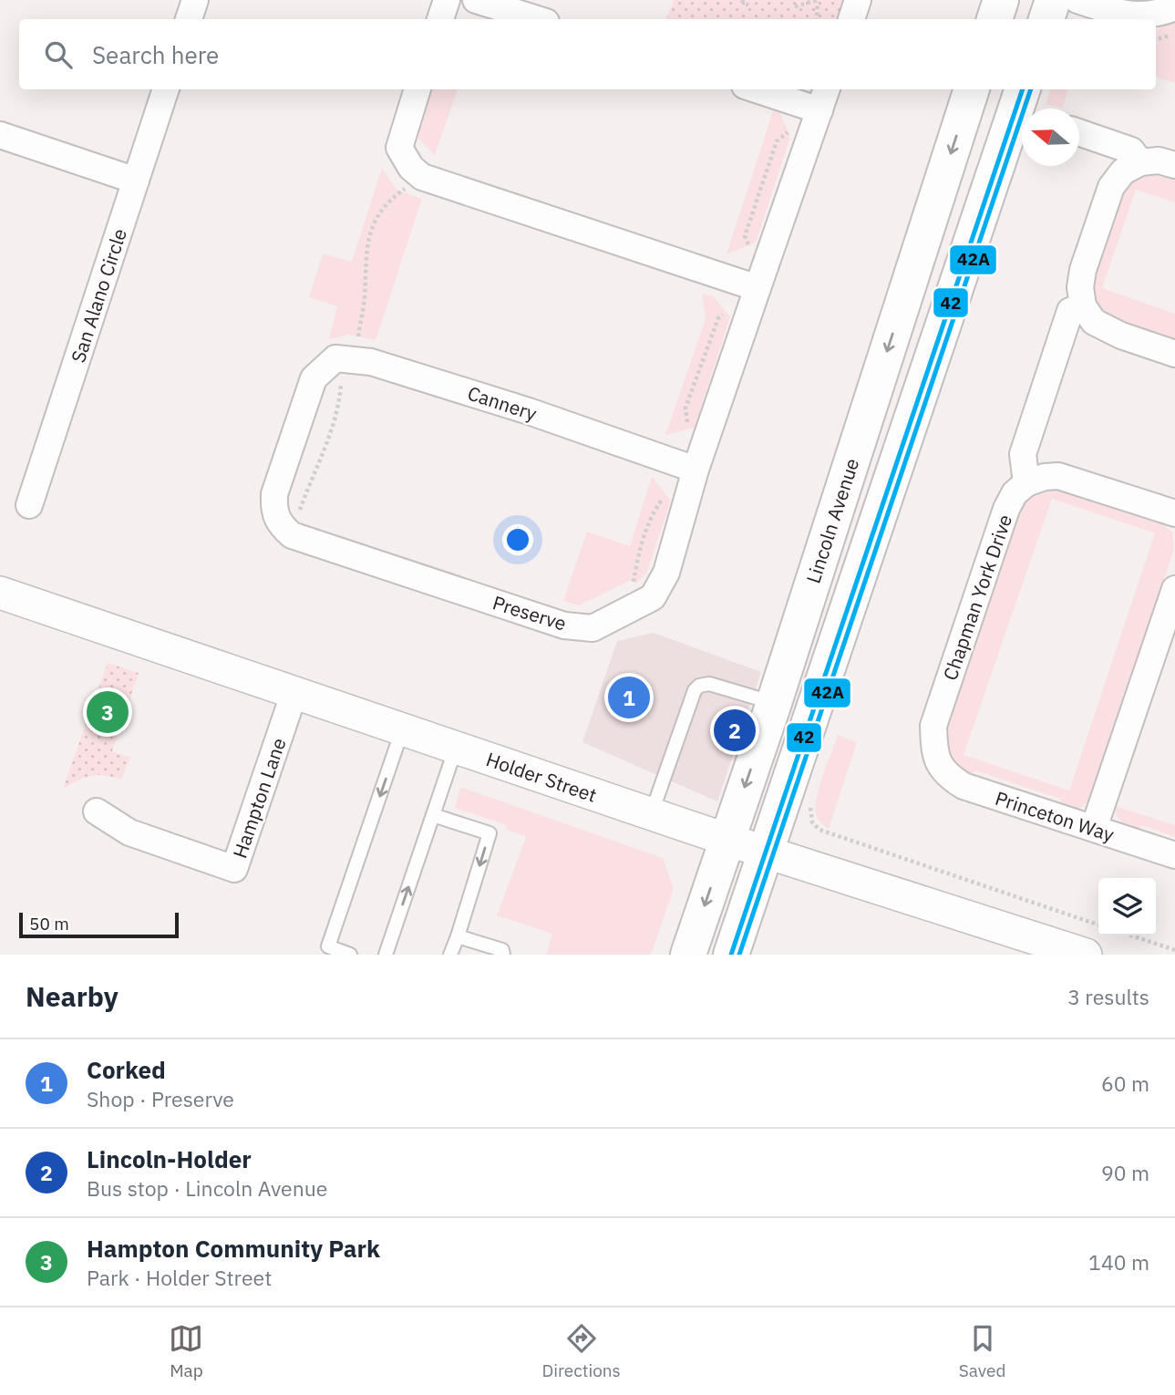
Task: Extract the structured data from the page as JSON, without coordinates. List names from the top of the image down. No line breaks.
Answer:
{"streets":{"main road":["Lincoln Avenue"],"street":["San Alano Circle","Cannery","Chapman York Drive","Preserve","Holder Street","Hampton Lane","Princeton Way"]},"crossings":[["Cannery","Preserve"],["Lincoln Avenue","Holder Street"],["Chapman York Drive","Princeton Way"],["Holder Street","Hampton Lane"]],"lines":["transit line 42","transit line 42A"],"scale_bar":"50 m","north":"left","page":{"search":"Search here","pins":["1","3","2"],"scale":"50 m","heading":["Nearby","3 results"],"list":[{"mark":"1","name":"Corked","note":"Shop · Preserve","value":"60 m"},{"mark":"2","name":"Lincoln-Holder","note":"Bus stop · Lincoln Avenue","value":"90 m"},{"mark":"3","name":"Hampton Community Park","note":"Park · Holder Street","value":"140 m"}],"nav":["Map","Directions","Saved"]}}
